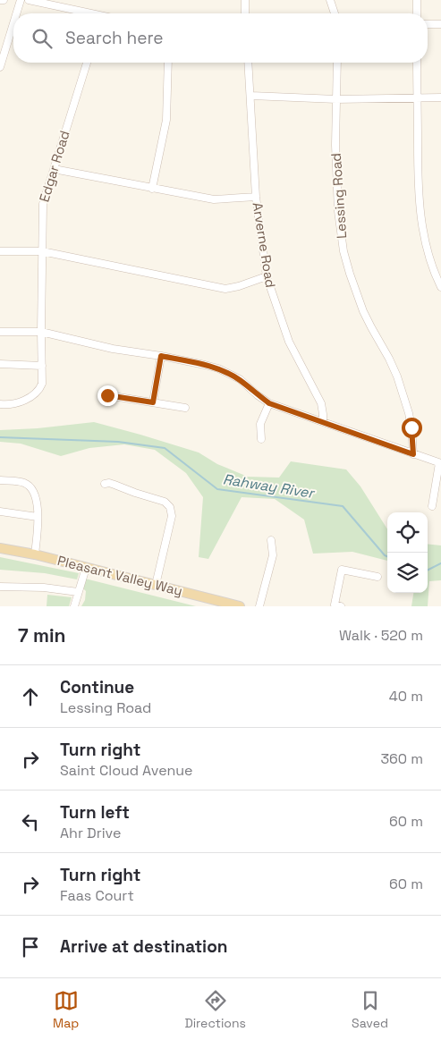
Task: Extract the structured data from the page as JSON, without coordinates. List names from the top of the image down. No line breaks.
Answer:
{"streets":{"main road":["Pleasant Valley Way"],"street":["Edgar Road","Lessing Road","Arverne Road"]},"water":["Rahway River"],"page":{"search":"Search here","heading":["7 min","Walk · 520 m"],"list":[["Continue","Lessing Road","40 m"],["Turn right","Saint Cloud Avenue","360 m"],["Turn left","Ahr Drive","60 m"],["Turn right","Faas Court","60 m"],"Arrive at destination"],"nav":["Map","Directions","Saved"]}}
